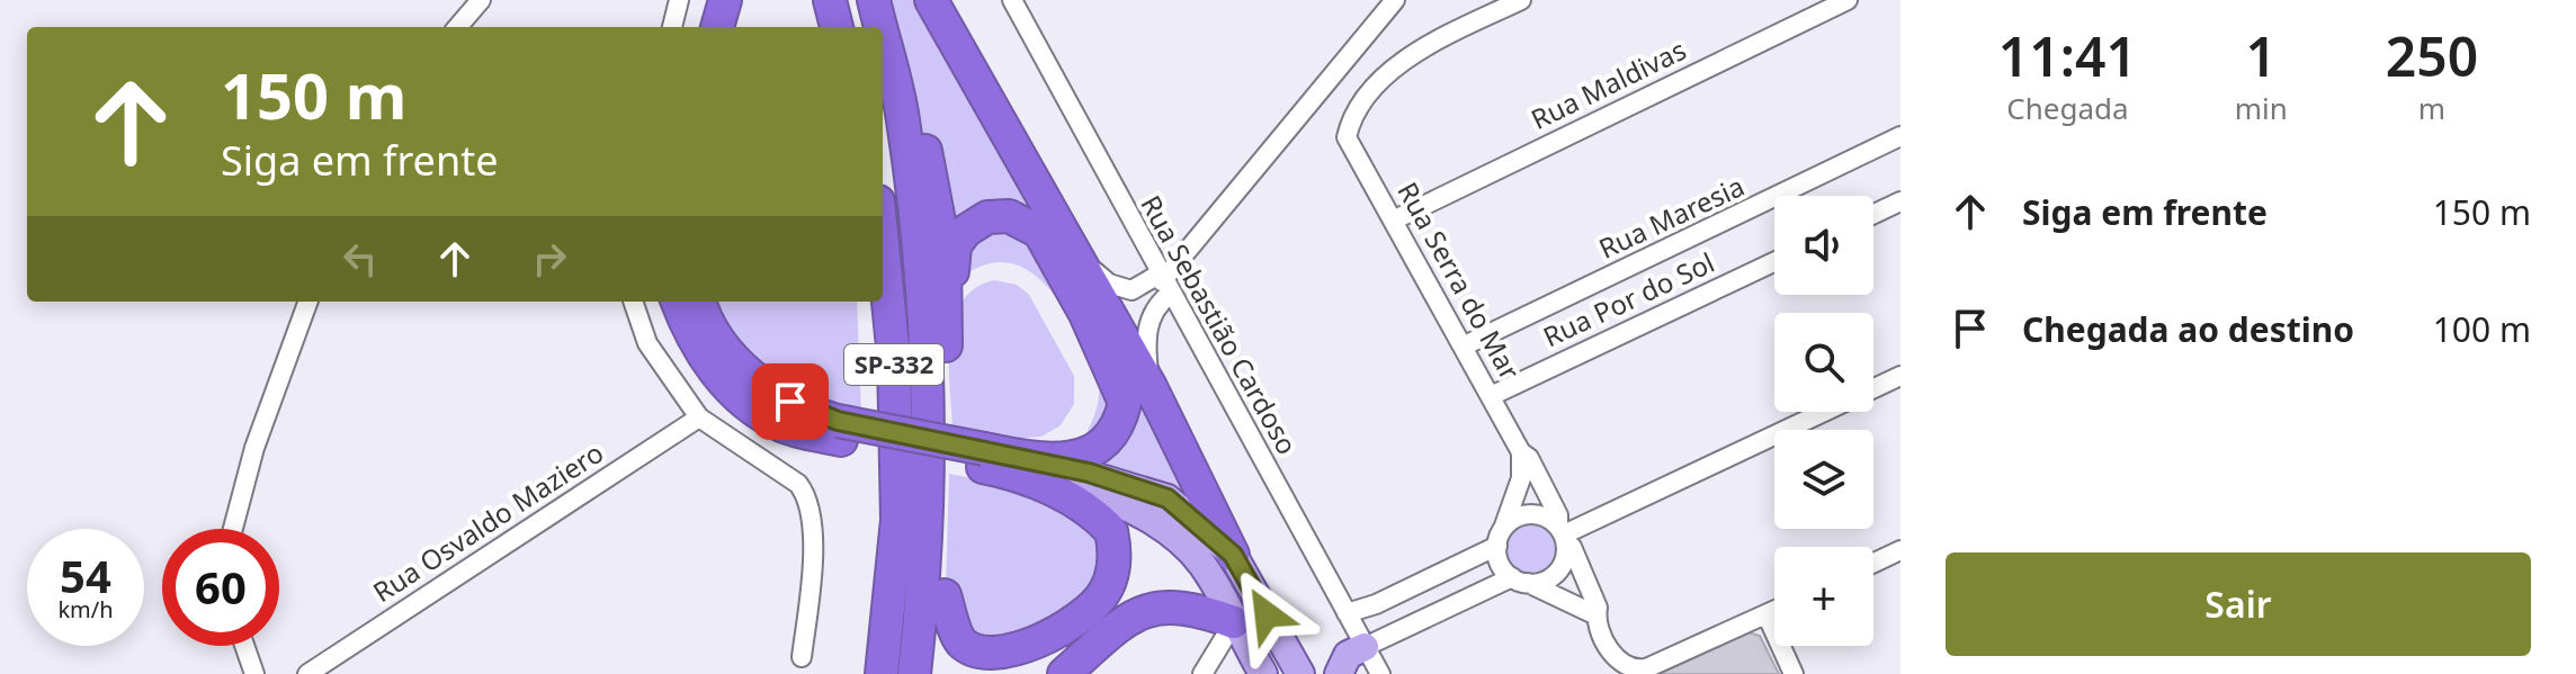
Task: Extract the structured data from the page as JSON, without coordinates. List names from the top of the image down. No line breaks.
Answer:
{"streets":{"highway":["SP-332"],"street":["Rua Maldivas","Rua Maresia","Rua Serra do Mar","Rua Por do Sol","Rua Sebastião Cardoso","Rua Osvaldo Maziero"]},"crossings":[["Rua Maldivas","Rua Serra do Mar"],["Rua Maresia","Rua Serra do Mar"],["Rua Serra do Mar","Rua Por do Sol"]],"page":{"eta":["11:41","Chegada","1","min","250","m"],"turn":["150 m","Siga em frente"],"list":[{"name":"Siga em frente","value":"150 m"},{"name":"Chegada ao destino","value":"100 m"}],"map_buttons":"+","speed":"54 km/h","limit":"60","buttons":"Sair"}}
